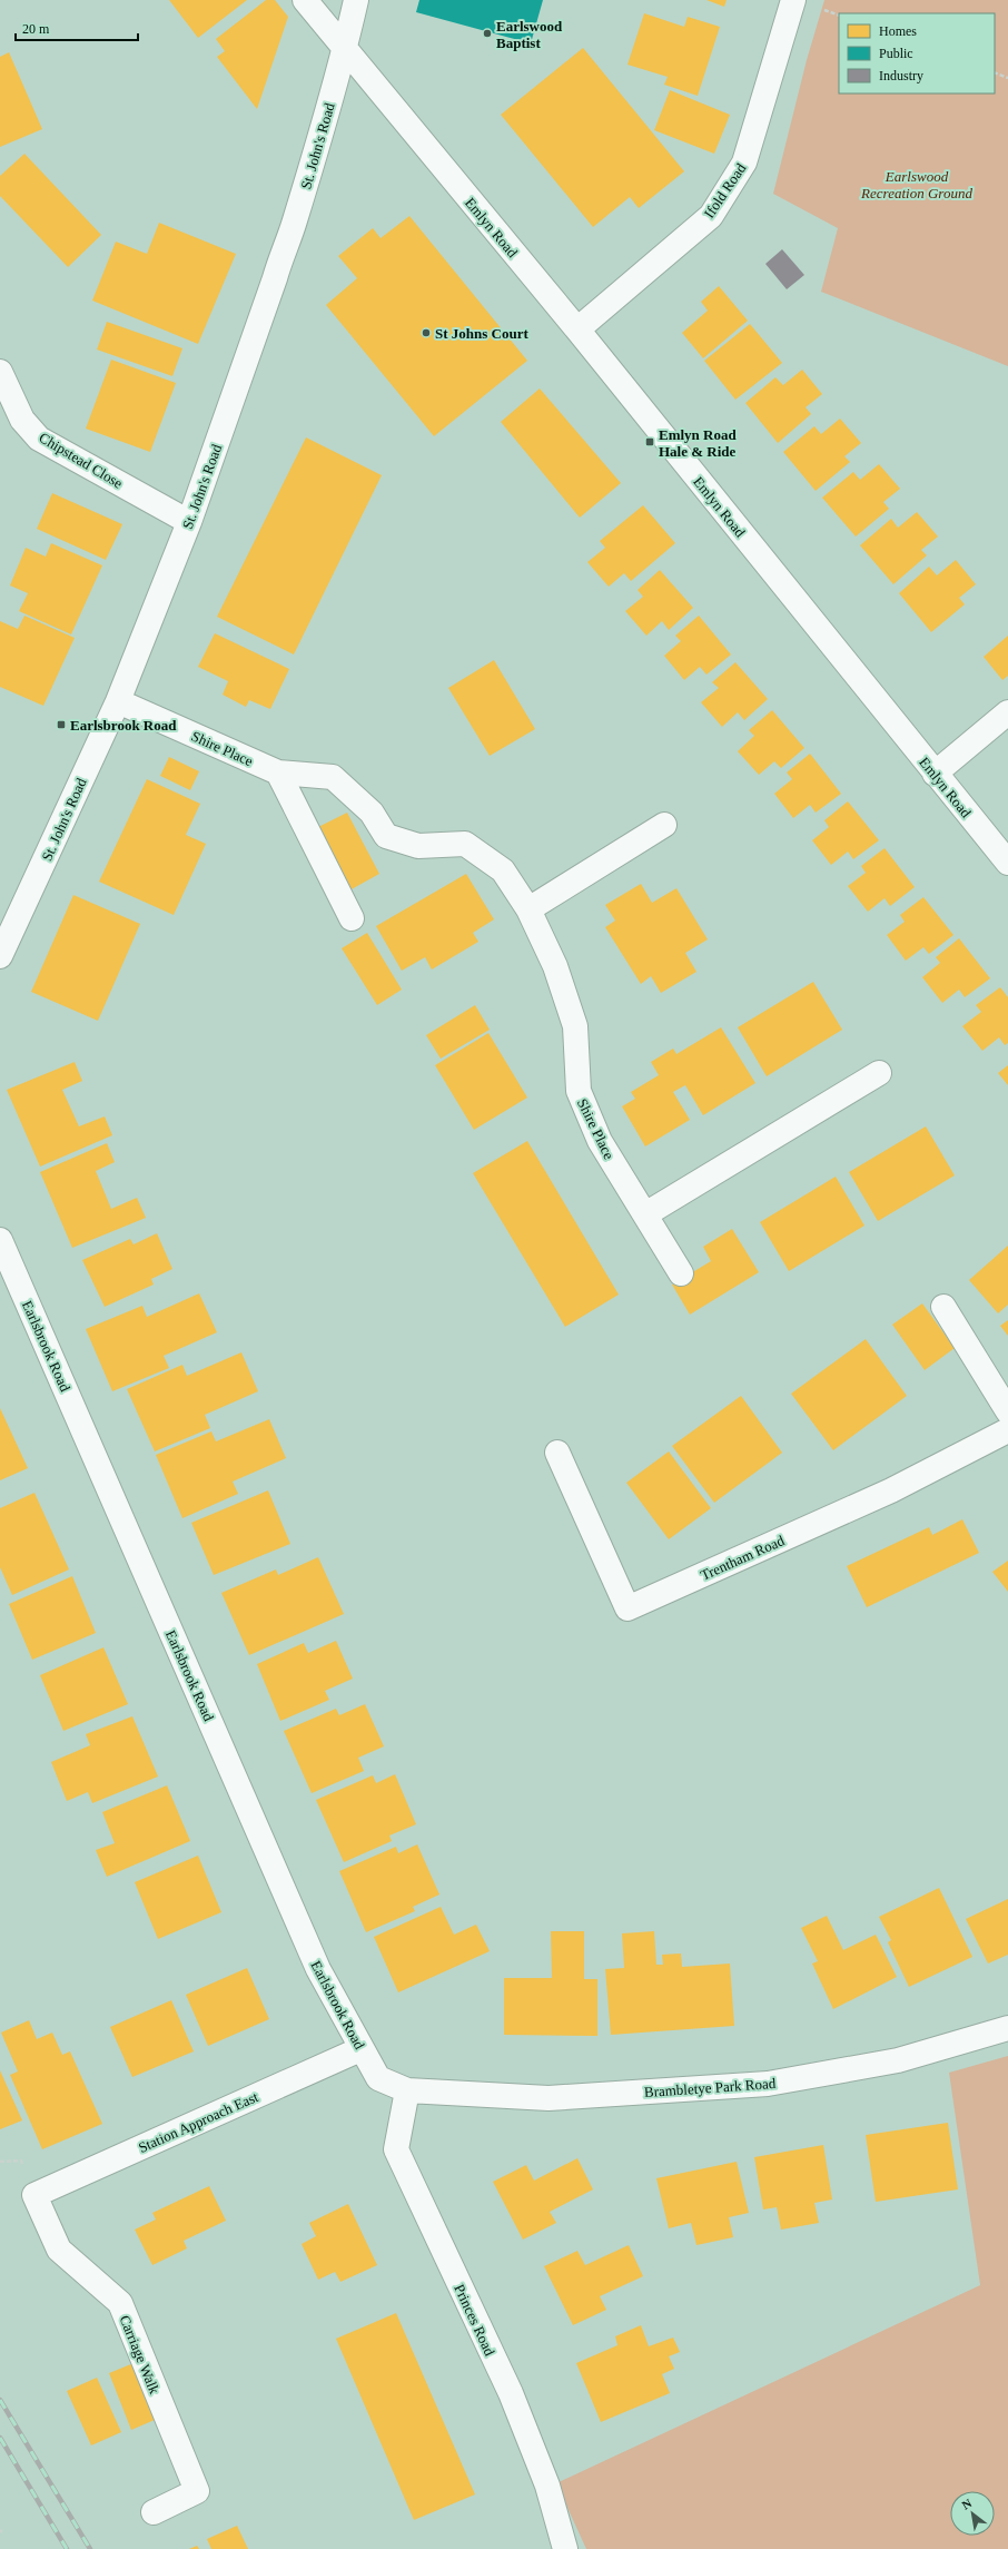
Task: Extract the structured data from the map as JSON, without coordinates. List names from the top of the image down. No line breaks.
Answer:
{"streets":{"street":["St. John's Road","Ifold Road","Emlyn Road","Chipstead Close","Shire Place","Earlsbrook Road","Trentham Road","Brambletye Park Road","Station Approach East","Princes Road","Carriage Walk"]},"crossings":[["St. John's Road","Emlyn Road"],["St. John's Road","Chipstead Close"],["St. John's Road","Shire Place"],["Ifold Road","Emlyn Road"],["Earlsbrook Road","Brambletye Park Road"],["Earlsbrook Road","Station Approach East"],["Earlsbrook Road","Princes Road"],["Brambletye Park Road","Princes Road"],["Station Approach East","Carriage Walk"]],"parks":["Earlswood Recreation Ground"],"places":{"other":["Earlswood Baptist","St Johns Court"],"transit":["Emlyn Road Hale & Ride","Earlsbrook Road"]},"legend":["Homes","Public","Industry"],"scale_bar":"20 m","north":"top left"}
